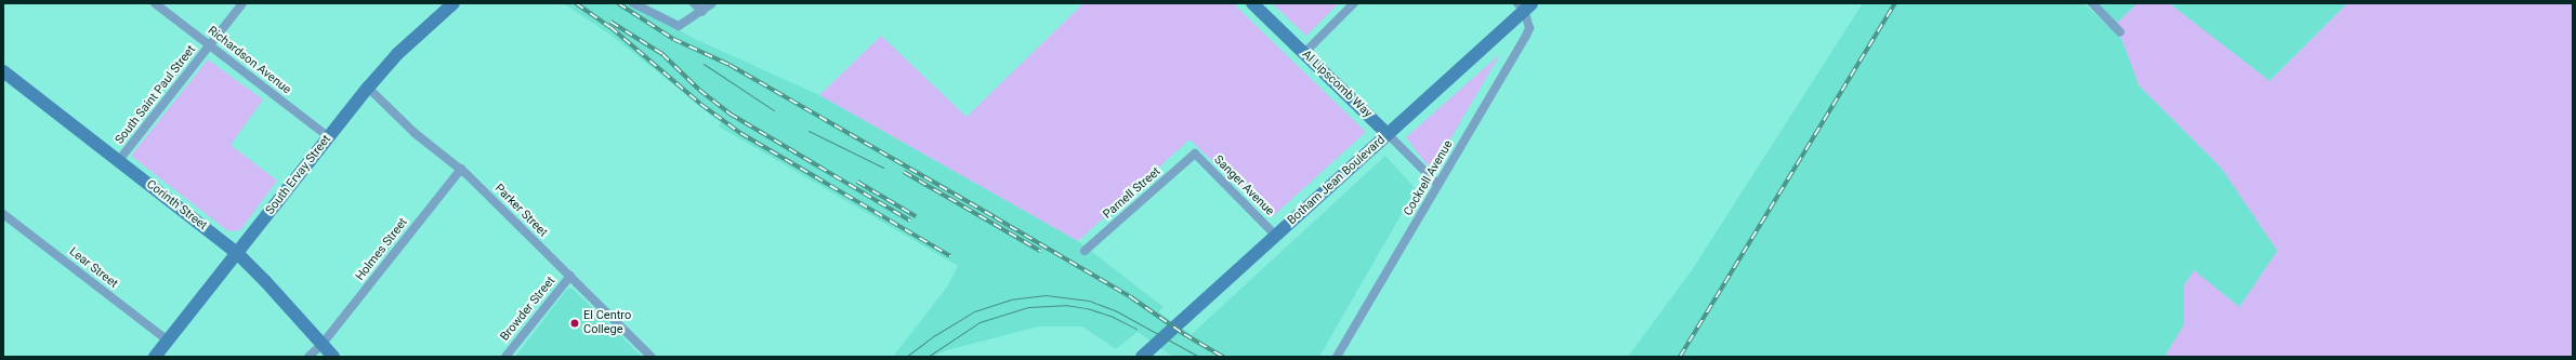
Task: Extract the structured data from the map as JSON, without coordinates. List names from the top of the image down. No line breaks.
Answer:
{"streets":{"main road":["Al Lipscomb Way","South Ervay Street","Botham Jean Boulevard","Corinth Street"],"street":["Richardson Avenue","South Saint Paul Street","Cockrell Avenue","Sanger Avenue","Parnell Street","Parker Street","Holmes Street","Lear Street","Browder Street"]},"crossings":[["Richardson Avenue","South Saint Paul Street"],["Richardson Avenue","South Ervay Street"],["Al Lipscomb Way","Cockrell Avenue"],["Al Lipscomb Way","Botham Jean Boulevard"],["South Saint Paul Street","Corinth Street"],["South Ervay Street","Corinth Street"],["South Ervay Street","Parker Street"],["South Ervay Street","Lear Street"],["Cockrell Avenue","Botham Jean Boulevard"],["Botham Jean Boulevard","Sanger Avenue"],["Sanger Avenue","Parnell Street"],["Corinth Street","Holmes Street"],["Parker Street","Holmes Street"],["Parker Street","Browder Street"]],"places":["El Centro College"]}
